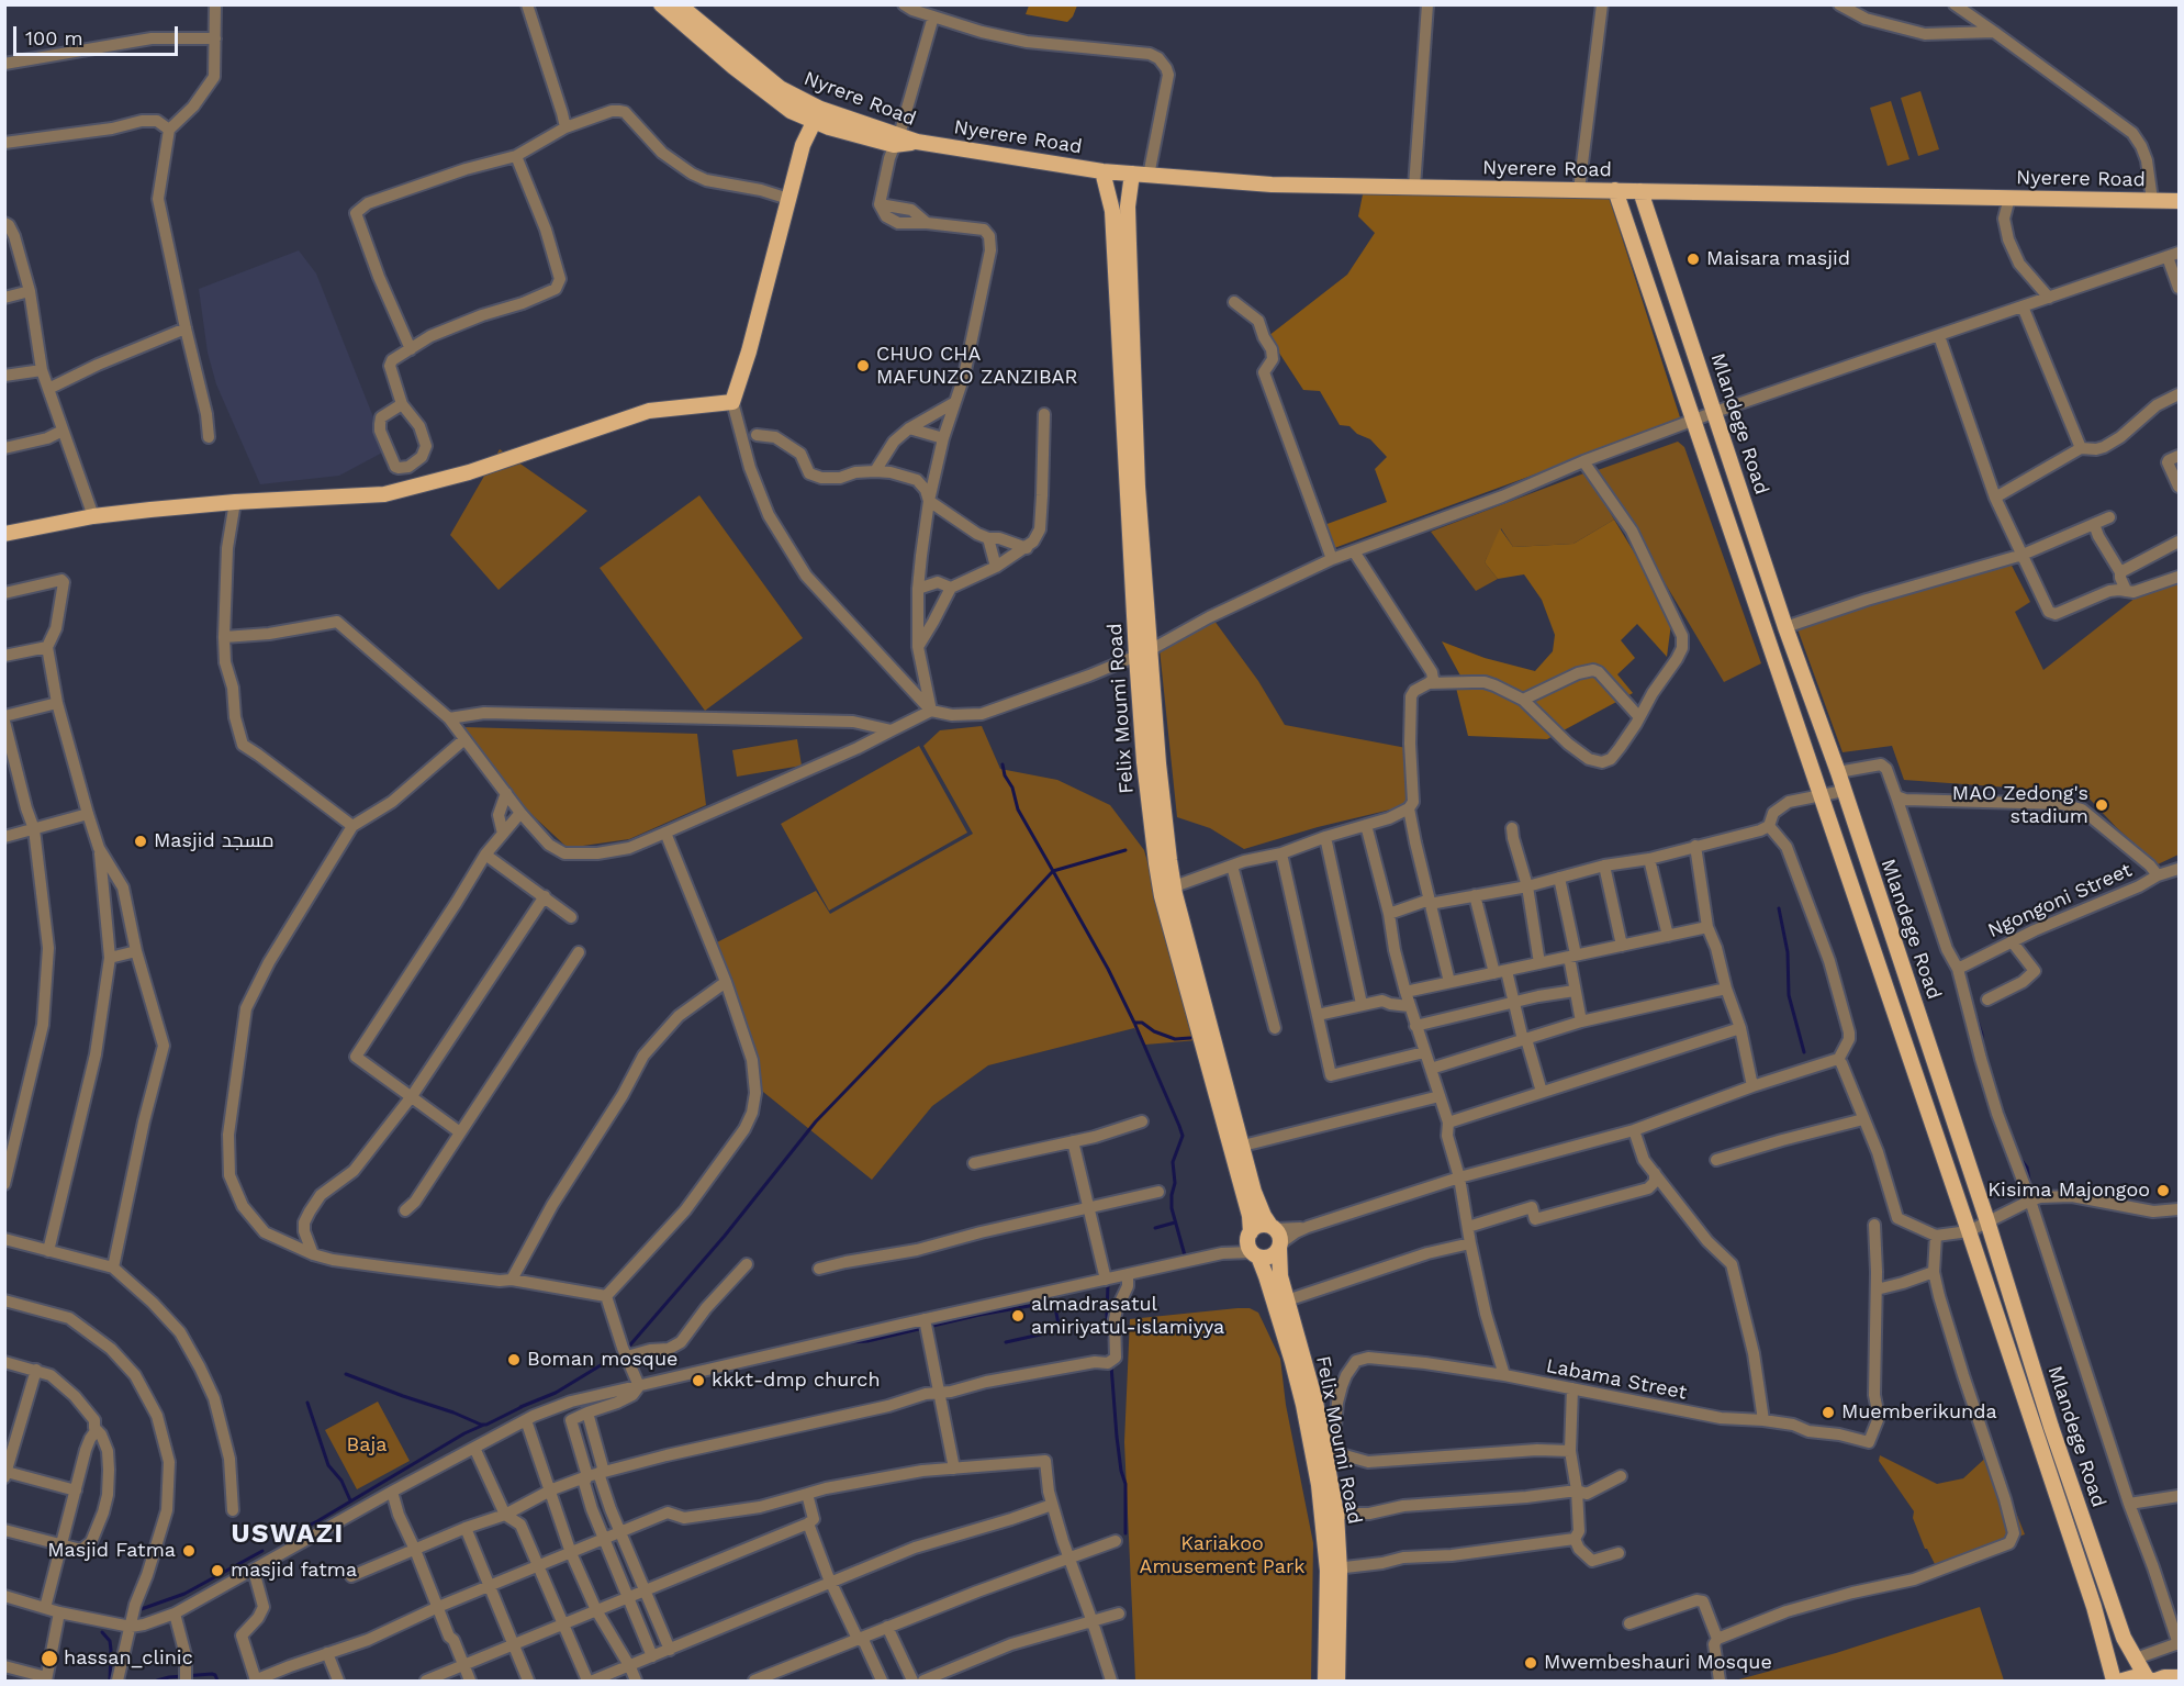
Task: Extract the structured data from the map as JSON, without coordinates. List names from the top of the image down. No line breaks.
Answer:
{"streets":{"main road":["Nyrere Road","Nyerere Road","Mlandege Road","Felix Moumi Road"],"street":["Ngongoni Street","Labama Street"]},"crossings":[["Nyrere Road","Nyerere Road"],["Nyerere Road","Mlandege Road"],["Nyerere Road","Felix Moumi Road"],["Felix Moumi Road","Labama Street"]],"districts":["USWAZI"],"parks":["Baja","Kariakoo Amusement Park"],"places":["Maisara masjid","CHUO CHA MAFUNZO ZANZIBAR","MAO Zedong's stadium","Masjid مسجد","Kisima Majongoo","almadrasatul amiriyatul-islamiyya","Boman mosque","kkkt-dmp church","Muemberikunda","Masjid Fatma","masjid fatma","hassan_clinic","Mwembeshauri Mosque"],"scale_bar":"100 m"}
